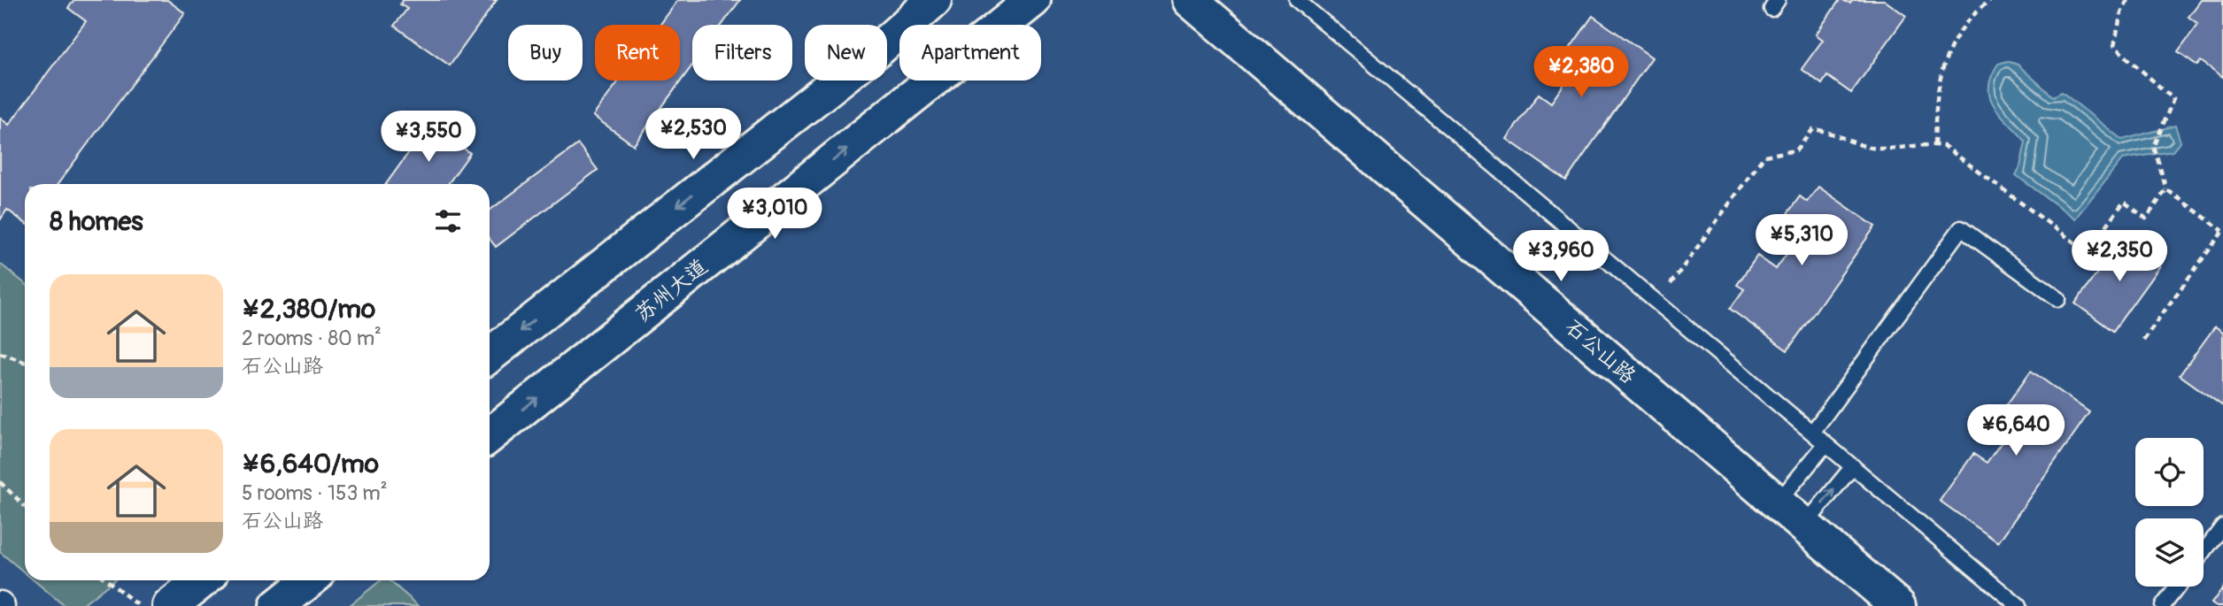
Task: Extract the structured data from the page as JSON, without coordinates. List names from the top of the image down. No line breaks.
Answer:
{"streets":{"street":["苏州大道","石公山路"]},"page":{"chip":["Buy","Rent","Filters","New","Apartment"],"price":["¥2,380","¥2,530","¥3,550","¥3,010","¥5,310","¥3,960","¥2,350","¥6,640"],"heading":"8 homes","list":[{"name":"¥2,380/mo","note":"2 rooms · 80 m² · 石公山路"},{"name":"¥6,640/mo","note":"5 rooms · 153 m² · 石公山路"}]}}
